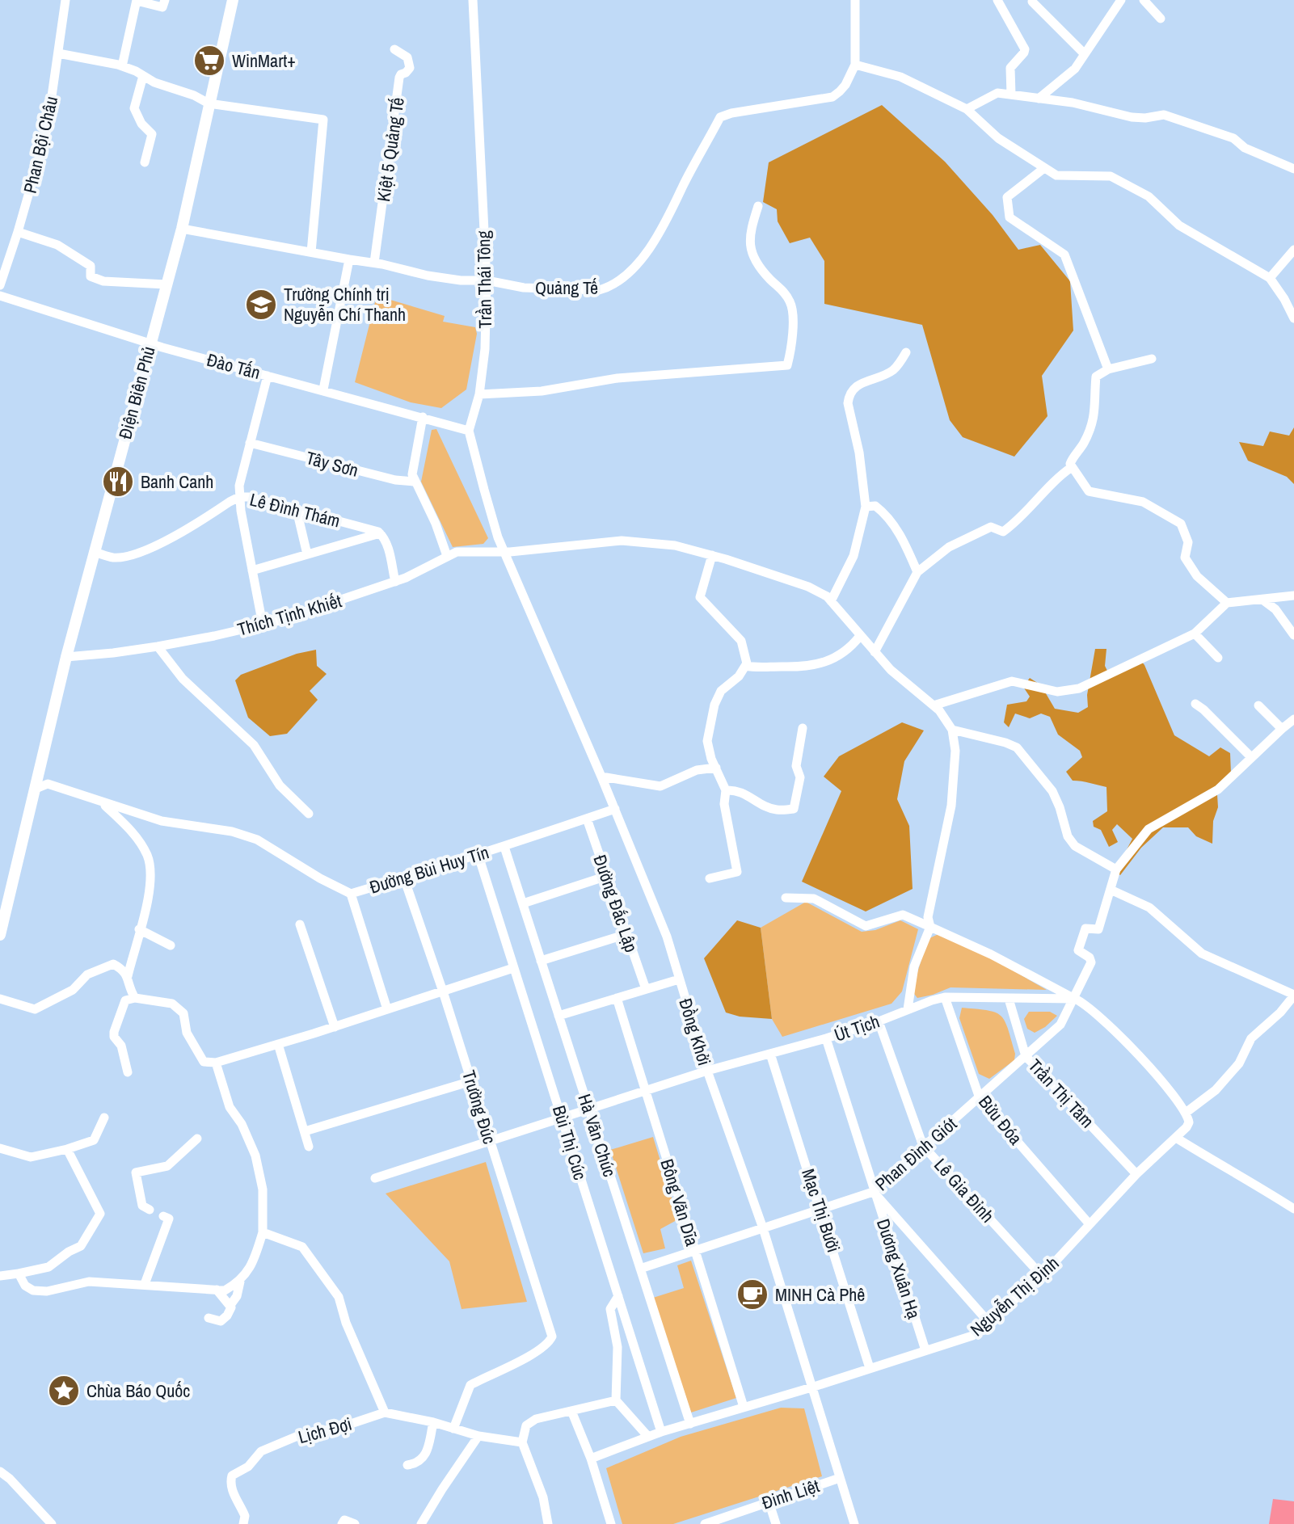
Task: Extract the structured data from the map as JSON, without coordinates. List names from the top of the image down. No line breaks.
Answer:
{"streets":{"main road":["Điện Biên Phủ"],"street":["Phan Bội Châu","Kiệt 5 Quảng Tế","Trần Thái Tông","Quảng Tế","Đào Tấn","Tây Sơn","Lê Đình Thám","Thích Tịnh Khiết","Đường Bùi Huy Tín","Đường Đắc Lập","Út Tịch","Đồng Khởi","Trần Thị Tâm","Trường Đúc","Bửu Đóa","Hà Văn Chúc","Bùi Thị Cúc","Phan Đình Giót","Lê Gia Đỉnh","Bông Văn Dĩa","Mạc Thị Bưởi","Dương Xuân Hạ","Nguyễn Thị Định","Lịch Đợi","Đinh Liệt"]},"crossings":[["Kiệt 5 Quảng Tế","Quảng Tế"],["Trần Thái Tông","Quảng Tế"],["Trần Thái Tông","Đào Tấn"],["Quảng Tế","Điện Biên Phủ"],["Đào Tấn","Điện Biên Phủ"],["Điện Biên Phủ","Lê Đình Thám"],["Điện Biên Phủ","Thích Tịnh Khiết"],["Điện Biên Phủ","Đường Bùi Huy Tín"],["Thích Tịnh Khiết","Đồng Khởi"],["Đường Bùi Huy Tín","Đường Đắc Lập"],["Đường Bùi Huy Tín","Đồng Khởi"],["Đường Bùi Huy Tín","Trường Đúc"],["Đường Bùi Huy Tín","Hà Văn Chúc"],["Đường Bùi Huy Tín","Bùi Thị Cúc"],["Út Tịch","Đồng Khởi"],["Út Tịch","Trần Thị Tâm"],["Út Tịch","Trường Đúc"],["Út Tịch","Bửu Đóa"],["Út Tịch","Hà Văn Chúc"],["Út Tịch","Bùi Thị Cúc"],["Út Tịch","Phan Đình Giót"],["Út Tịch","Lê Gia Đỉnh"],["Út Tịch","Bông Văn Dĩa"],["Út Tịch","Mạc Thị Bưởi"],["Út Tịch","Dương Xuân Hạ"],["Đồng Khởi","Phan Đình Giót"],["Đồng Khởi","Nguyễn Thị Định"],["Đồng Khởi","Đinh Liệt"],["Trần Thị Tâm","Phan Đình Giót"],["Trần Thị Tâm","Nguyễn Thị Định"],["Trường Đúc","Lịch Đợi"],["Bửu Đóa","Phan Đình Giót"],["Bửu Đóa","Nguyễn Thị Định"],["Hà Văn Chúc","Phan Đình Giót"],["Hà Văn Chúc","Nguyễn Thị Định"],["Bùi Thị Cúc","Nguyễn Thị Định"],["Phan Đình Giót","Lê Gia Đỉnh"],["Phan Đình Giót","Bông Văn Dĩa"],["Phan Đình Giót","Mạc Thị Bưởi"],["Phan Đình Giót","Dương Xuân Hạ"],["Lê Gia Đỉnh","Nguyễn Thị Định"],["Bông Văn Dĩa","Nguyễn Thị Định"],["Mạc Thị Bưởi","Nguyễn Thị Định"],["Dương Xuân Hạ","Nguyễn Thị Định"]],"places":{"supermarket":["WinMart+"],"school or university":["Trường Chính trị Nguyễn Chí Thanh"],"restaurant":["Banh Canh"],"cafe":["MINH Cà Phê"],"place":["Chùa Báo Quốc"]}}
